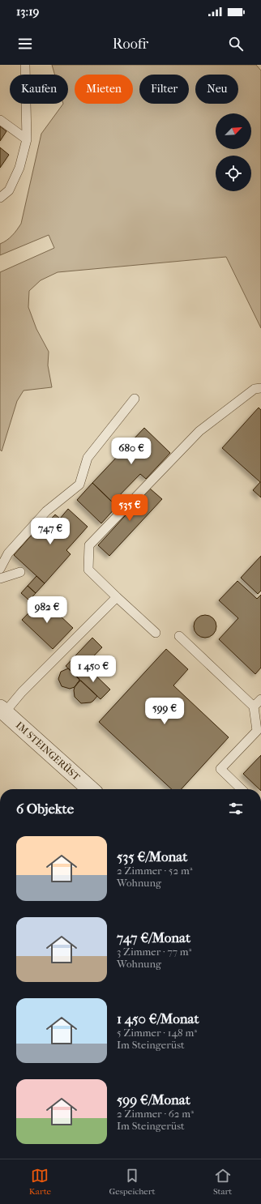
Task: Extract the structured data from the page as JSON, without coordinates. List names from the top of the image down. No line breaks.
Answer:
{"streets":{"street":["IM STEINGERÜST"]},"north":"top right","page":{"status":"13:19","header":"Roofr","chip":["Kaufen","Mieten","Filter","Neu"],"price":["680 €","535 €","747 €","982 €","1 450 €","599 €"],"heading":"6 Objekte","list":[{"name":"535 €/Monat","note":"2 Zimmer · 52 m² · Wohnung"},{"name":"747 €/Monat","note":"3 Zimmer · 77 m² · Wohnung"},{"name":"1 450 €/Monat","note":"5 Zimmer · 148 m² · Im Steingerüst"},{"name":"599 €/Monat","note":"2 Zimmer · 62 m² · Im Steingerüst"}],"tabs":["Karte","Gespeichert","Start"]}}
